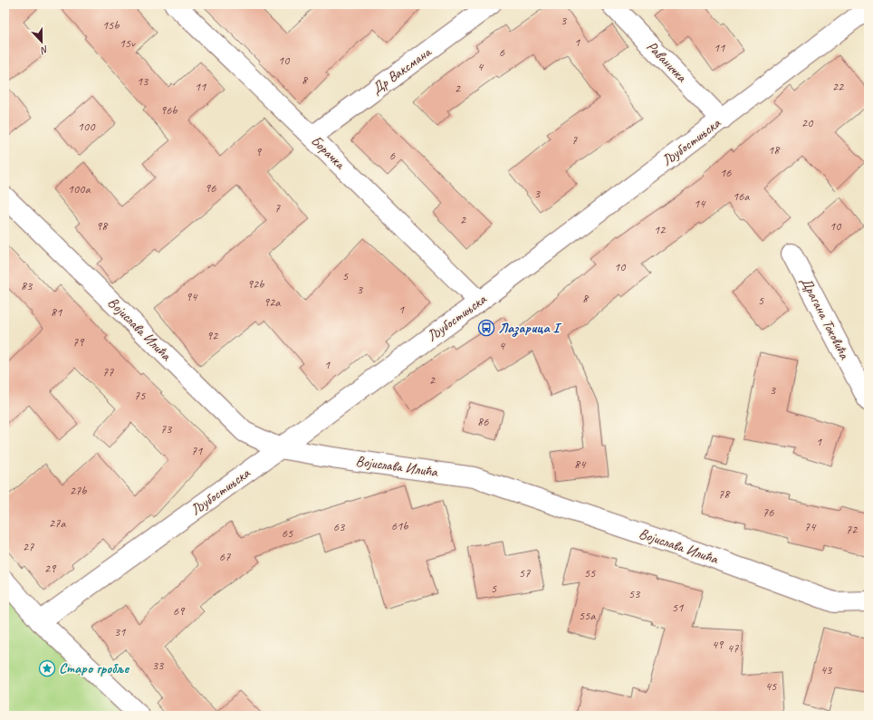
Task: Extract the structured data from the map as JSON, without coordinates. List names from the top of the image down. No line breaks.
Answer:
{"streets":{"street":["Раваничка","Др Ваксмана","Љубостињска","Борачка","Драгана Токовића","Војислава Илића"]},"crossings":[["Раваничка","Љубостињска"],["Др Ваксмана","Борачка"],["Љубостињска","Борачка"],["Љубостињска","Војислава Илића"]],"places":{"bus stop":["Лазарица I"],"place":["Старо гробље"]},"house_numbers":["3","15b","1","15v","11","6","10","4","8","13","11","22","2","96b","20","100","7","18","9","6","16","96","100a","3","16a","14","7","2","98","10","12","10","5","92b","83","3","94","8","5","92a","1","81","92","79","4","1","77","2","3","75","86","73","1","71","84","27b","78","76","27a","61b","63","74","72","65","27","67","29","57","55","5","53","51","69","55a","31","49","47","33","43","45"],"north":"bottom"}
